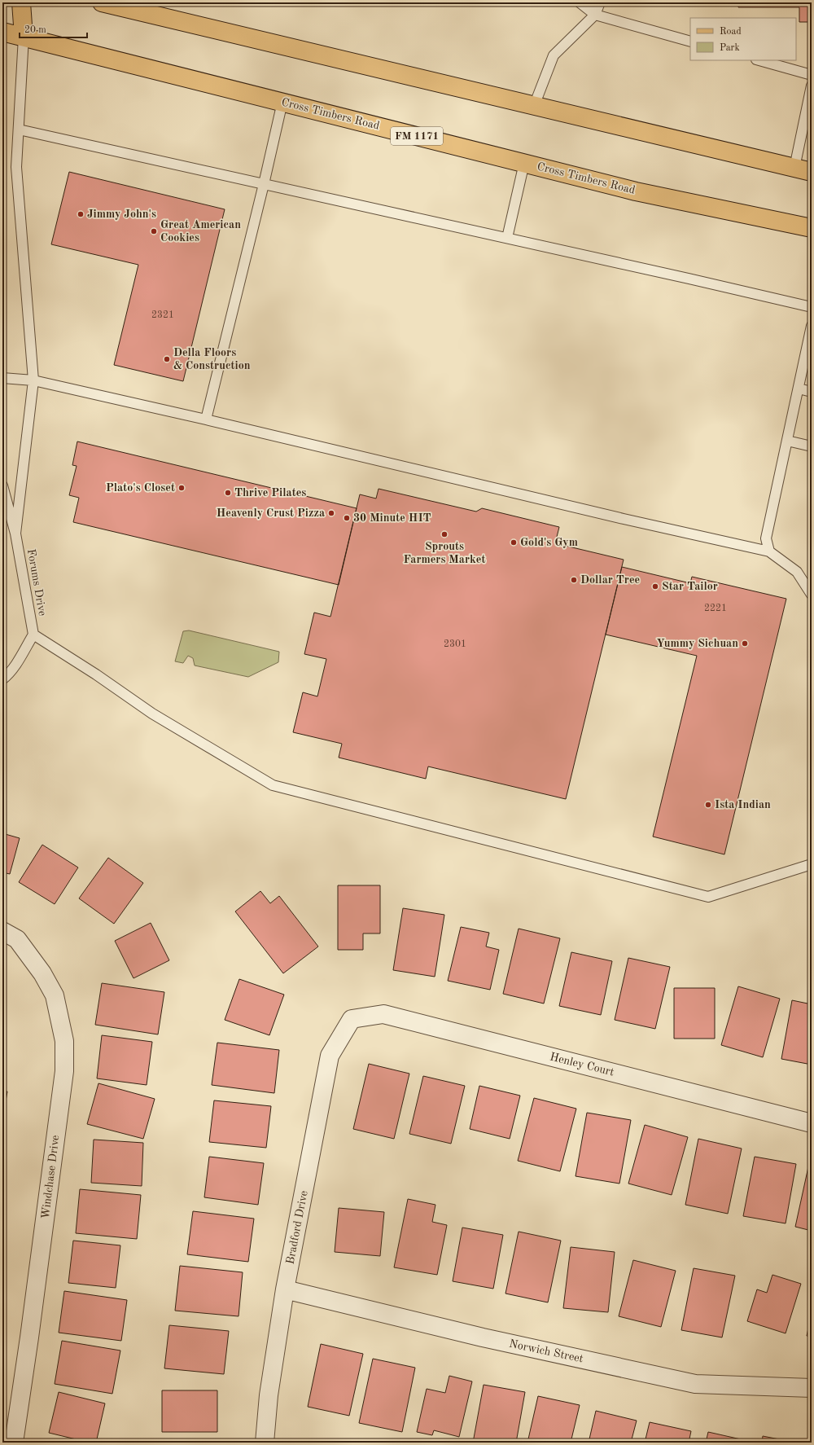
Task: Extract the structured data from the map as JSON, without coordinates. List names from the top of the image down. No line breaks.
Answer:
{"streets":{"main road":["Cross Timbers Road","FM 1171"],"street":["Henley Court","Windchase Drive","Bradford Drive","Norwich Street"],"lane":["Forums Drive"]},"crossings":[["Cross Timbers Road","Forums Drive"],["Henley Court","Bradford Drive"],["Bradford Drive","Norwich Street"]],"places":["Jimmy John's","Great American Cookies","Della Floors & Construction","Plato's Closet","Thrive Pilates","Heavenly Crust Pizza","30 Minute HIT","Sprouts Farmers Market","Gold's Gym","Dollar Tree","Star Tailor","Yummy Sichuan","Ista Indian"],"house_numbers":["2321","2221","2301"],"legend":["Road","Park"],"scale_bar":"20 m"}
